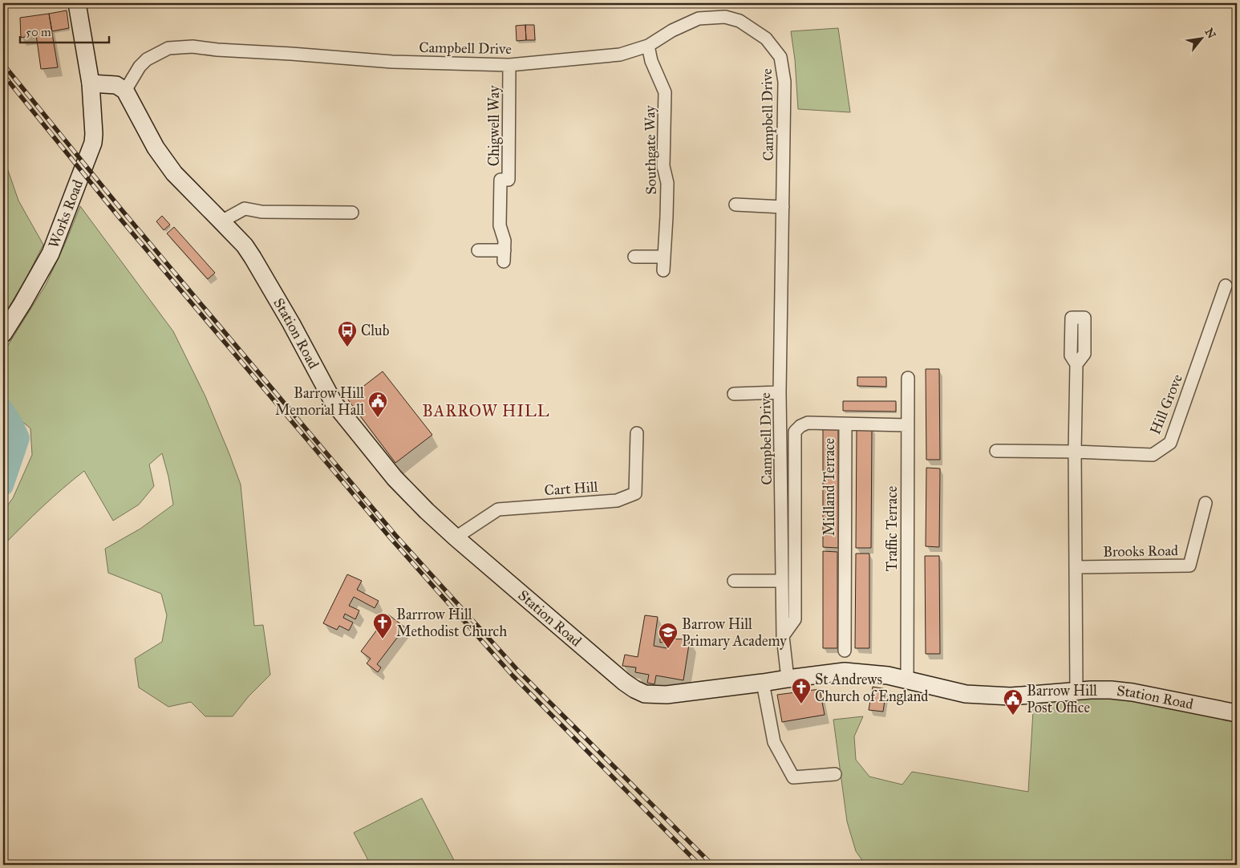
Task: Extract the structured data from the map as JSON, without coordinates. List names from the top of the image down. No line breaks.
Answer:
{"streets":{"street":["Campbell Drive","Chigwell Way","Southgate Way","Works Road","Station Road","Hill Grove","Midland Terrace","Cart Hill","Traffic Terrace","Brooks Road"]},"crossings":[["Campbell Drive","Chigwell Way"],["Campbell Drive","Southgate Way"],["Campbell Drive","Station Road"],["Station Road","Cart Hill"],["Station Road","Traffic Terrace"]],"districts":["BARROW HILL"],"places":{"bus stop":["Club"],"public building":["Barrow Hill Memorial Hall","Barrow Hill Post Office"],"church":["Barrrow Hill Methodist Church","St Andrews Church of England"],"school or university":["Barrow Hill Primary Academy"]},"scale_bar":"50 m","north":"top right"}
